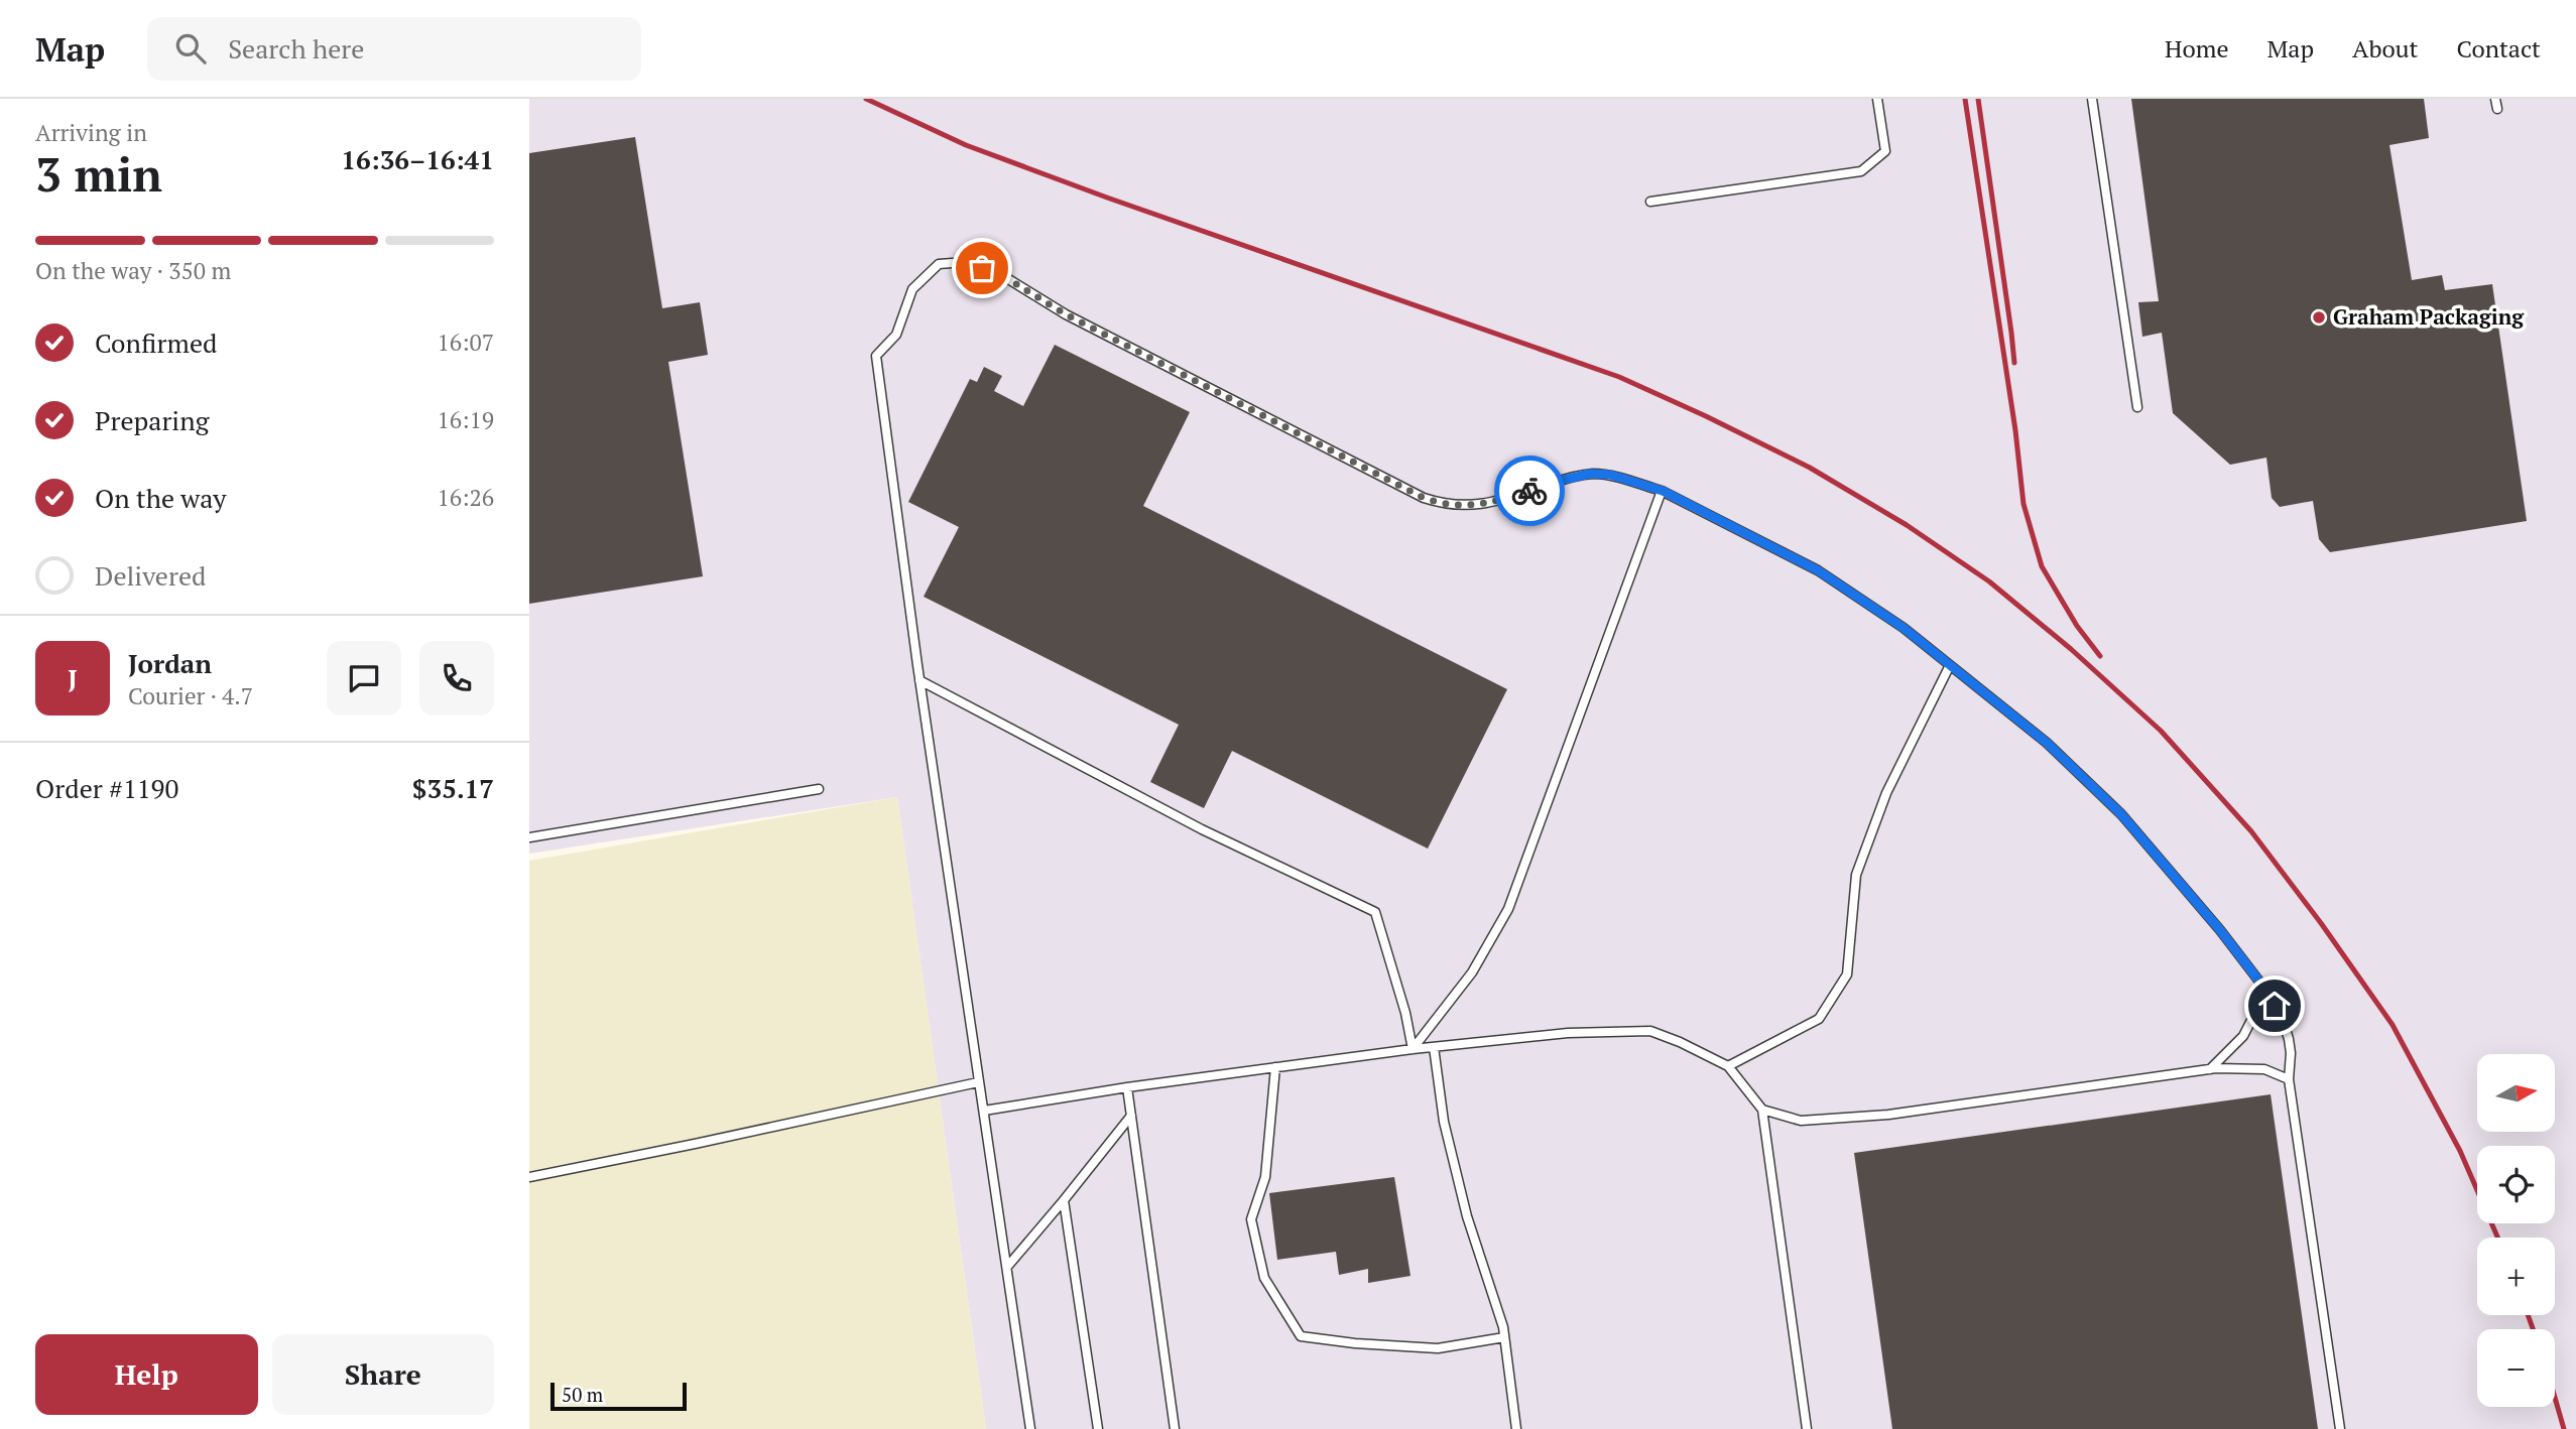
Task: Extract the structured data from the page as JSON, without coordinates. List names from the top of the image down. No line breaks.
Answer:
{"places":["Graham Packaging"],"scale_bar":"50 m","north":"right","page":{"header":"Map","search":"Search here","nav":["Home","Map","About","Contact"],"heading":["3 min","Arriving in","16:36–16:41"],"panel":["Jordan","Courier · 4.7","Order #1190","$35.17"],"bar":"On the way · 350 m","list":[["Confirmed","16:07"],["Preparing","16:19"],["On the way","16:26"],"Delivered"],"round":"J","map_buttons":["+","−"],"buttons":["Help","Share"],"scale":"50 m"}}
